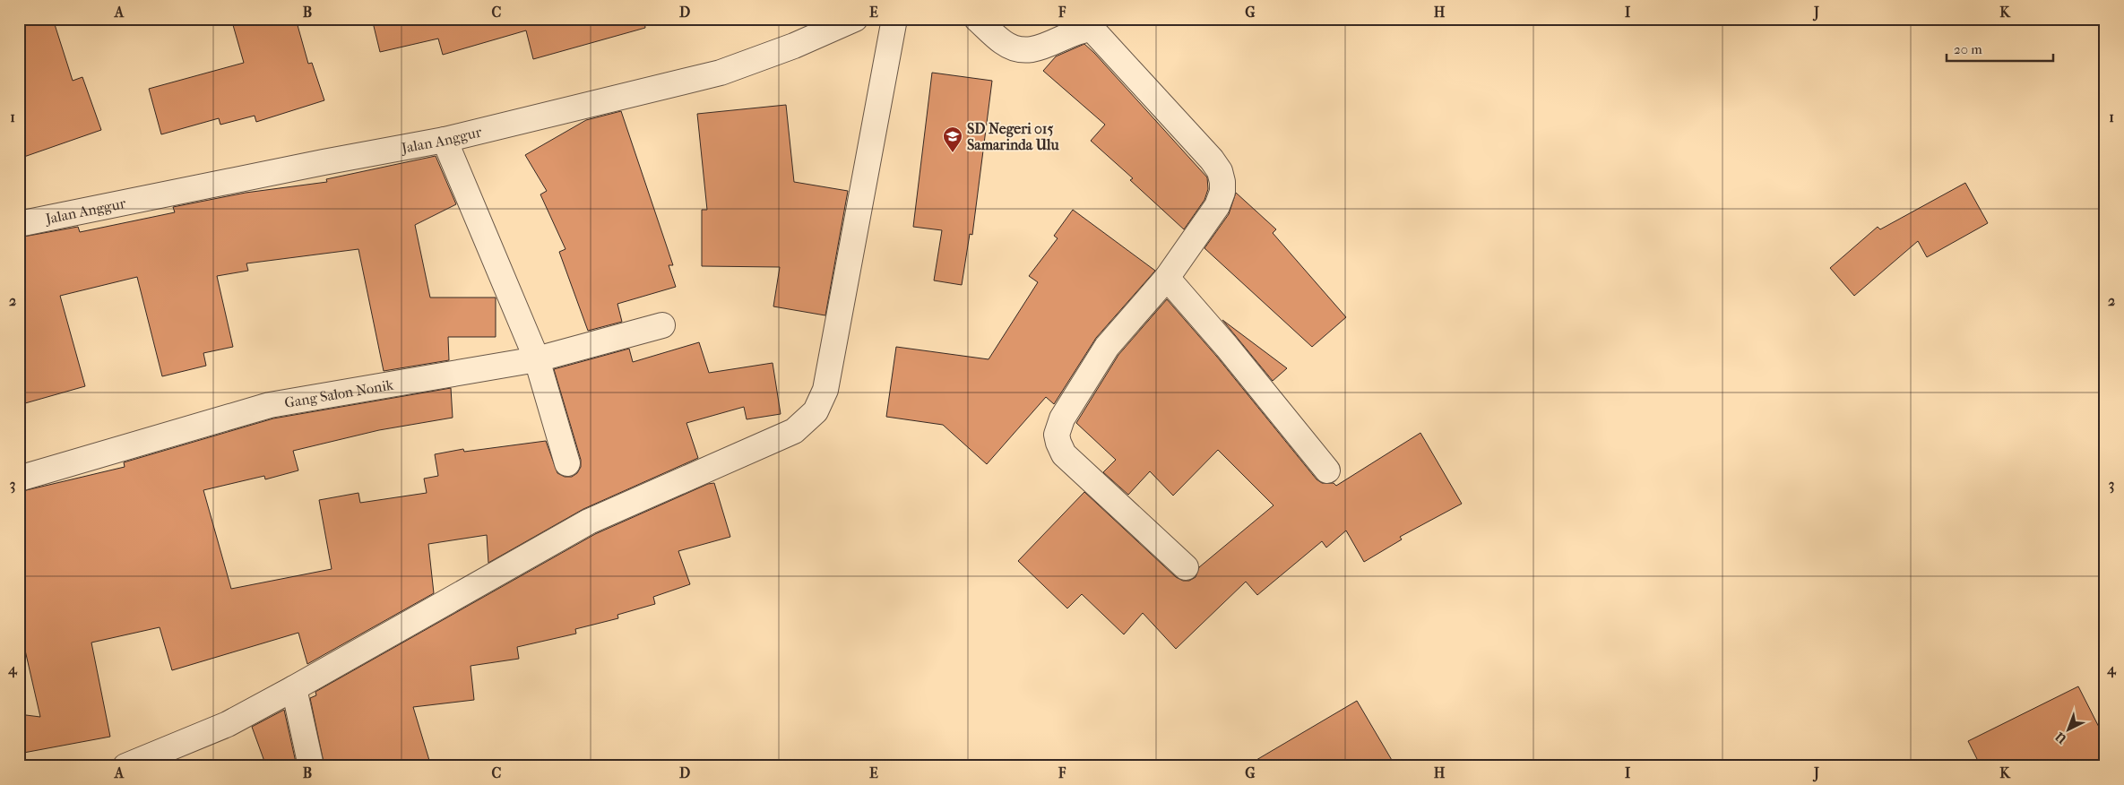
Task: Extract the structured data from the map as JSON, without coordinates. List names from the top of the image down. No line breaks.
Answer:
{"streets":{"street":["Jalan Anggur","Gang Salon Nonik"]},"places":{"school or university":["SD Negeri 015 Samarinda Ulu"]},"scale_bar":"20 m","north":"bottom left","grid":{"columns":["A","B","C","D","E","F","G","H","I","J","K"],"rows":["1","2","3","4"]}}
